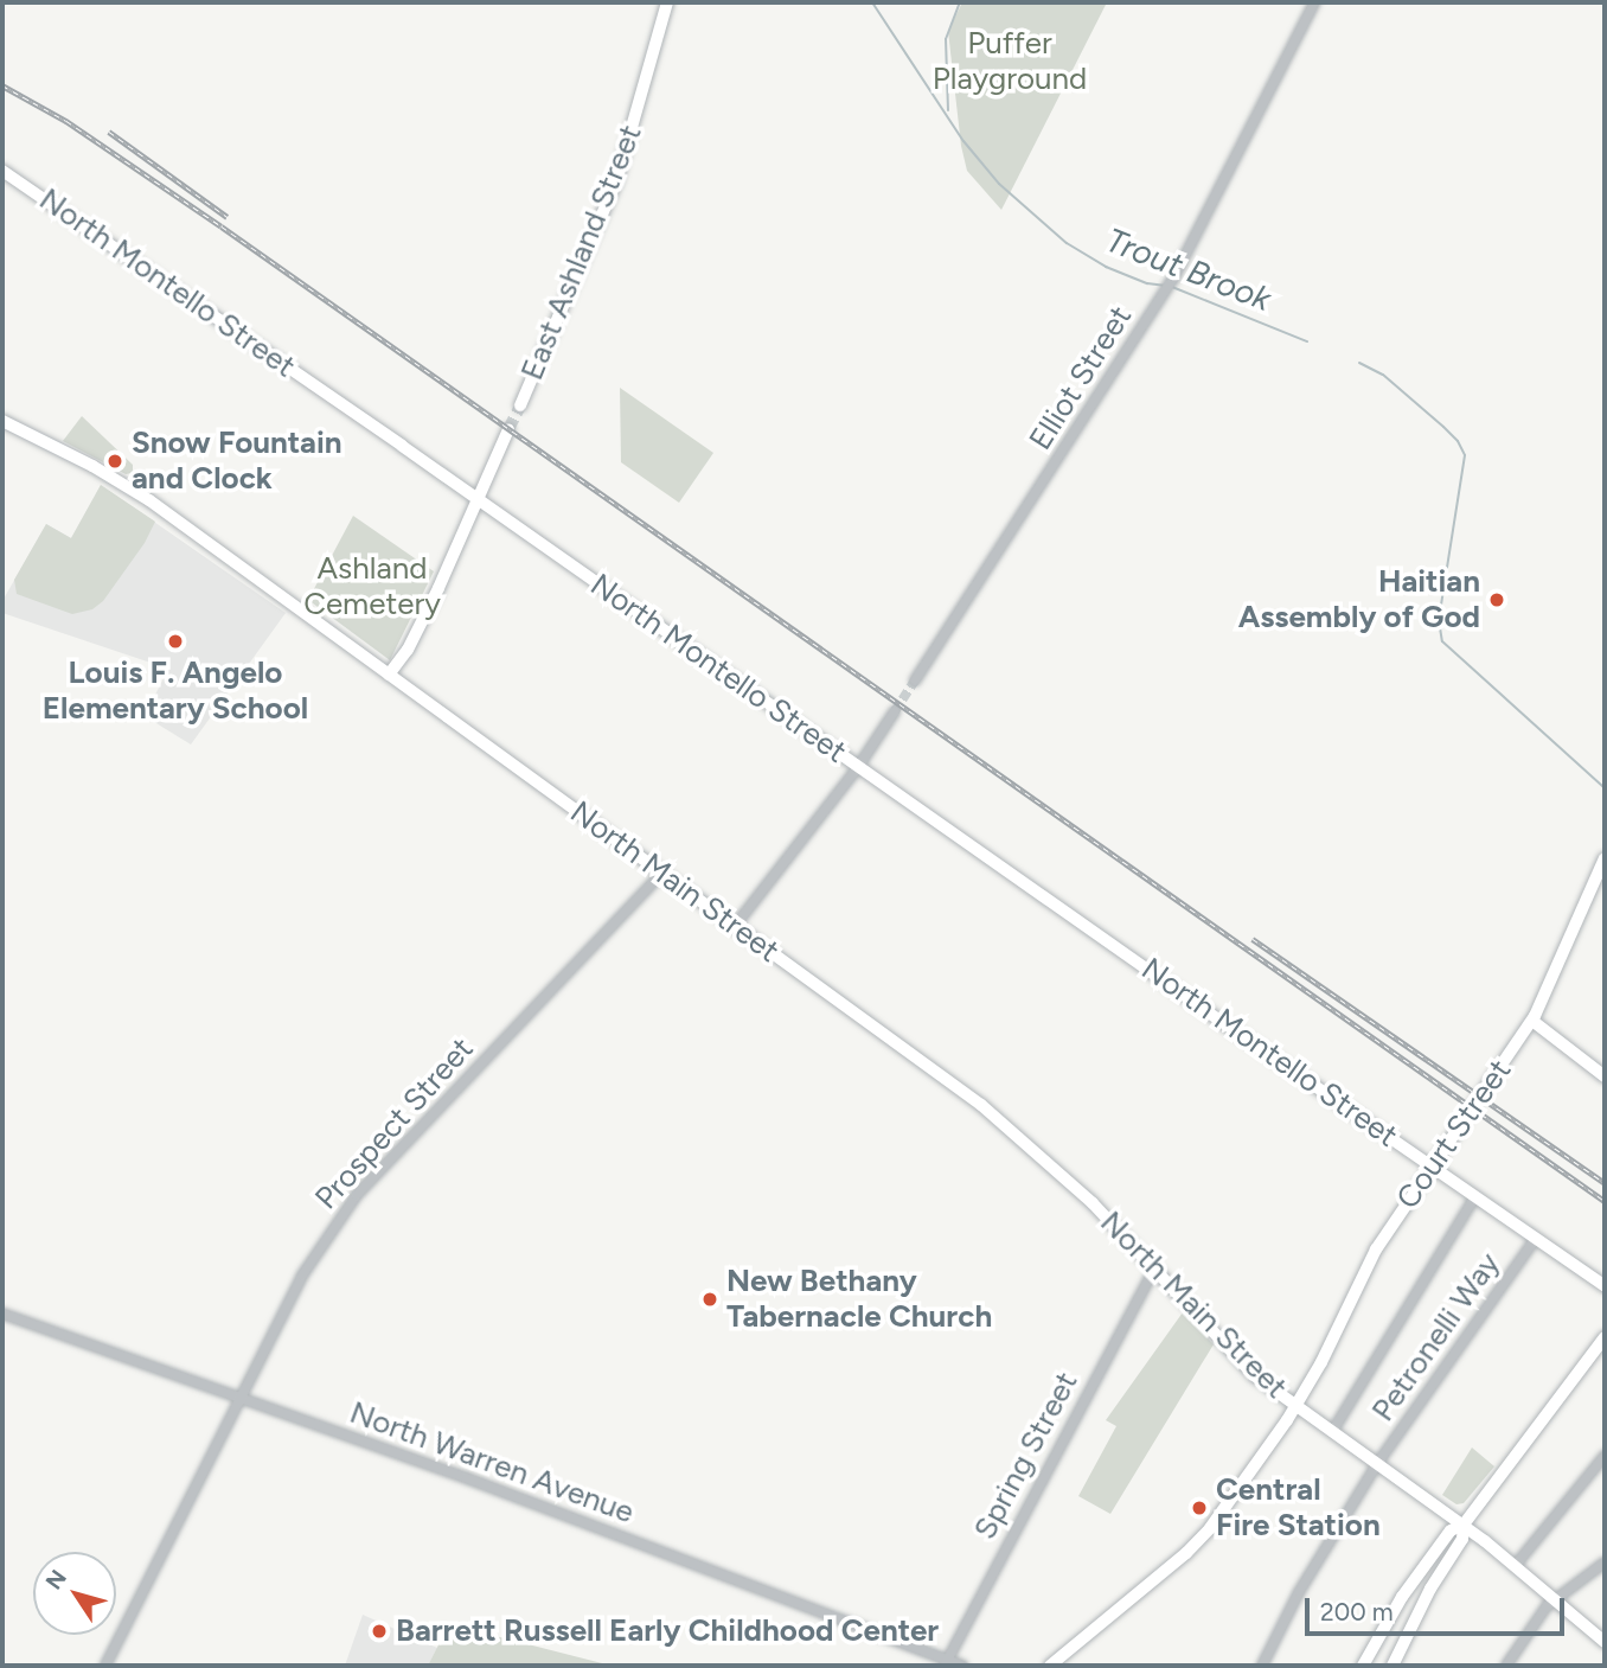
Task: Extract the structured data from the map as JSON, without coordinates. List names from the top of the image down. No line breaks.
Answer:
{"streets":{"main road":["East Ashland Street","North Montello Street","North Main Street","Court Street"],"street":["Elliot Street","Prospect Street","Petronelli Way","Spring Street","North Warren Avenue"]},"crossings":[["North Montello Street","Court Street"],["North Montello Street","Petronelli Way"],["North Main Street","Prospect Street"],["North Main Street","Court Street"],["North Main Street","Petronelli Way"],["North Main Street","Spring Street"],["Prospect Street","North Warren Avenue"],["Spring Street","North Warren Avenue"]],"water":["Trout Brook"],"parks":["Puffer Playground","Ashland Cemetery"],"places":["Snow Fountain and Clock","Haitian Assembly of God","Louis F. Angelo Elementary School","New Bethany Tabernacle Church","Central Fire Station","Barrett Russell Early Childhood Center"],"scale_bar":"200 m","north":"top left"}
